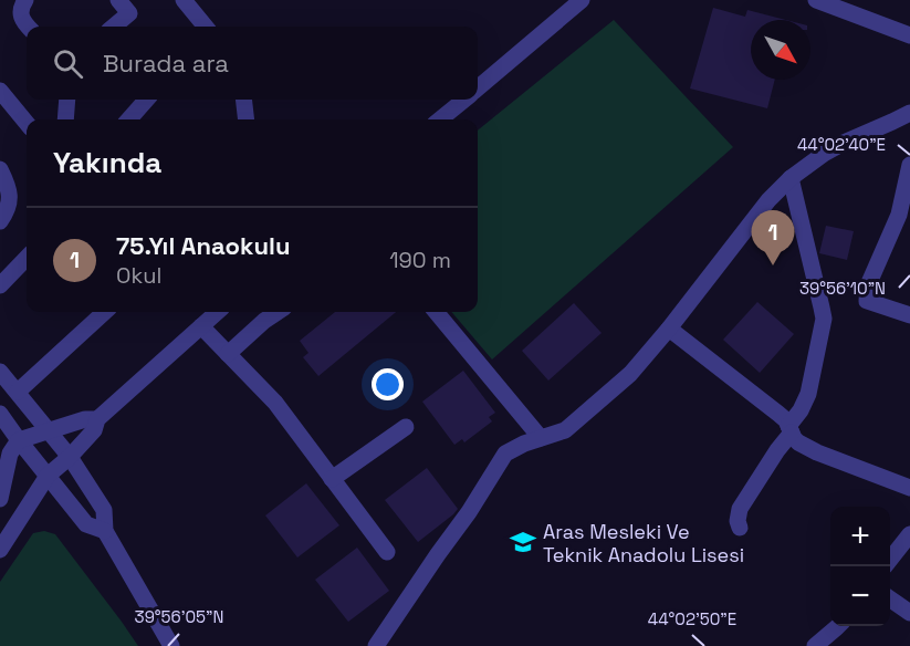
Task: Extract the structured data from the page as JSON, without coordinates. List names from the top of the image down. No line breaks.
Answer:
{"places":{"school or university":["Aras Mesleki Ve Teknik Anadolu Lisesi"]},"north":"bottom right","page":{"search":"Burada ara","heading":"Yakında","list":[{"mark":"1","name":"75.Yıl Anaokulu","note":"Okul","value":"190 m"}],"pins":"1","map_buttons":["+","−"]},"coordinates":["44°02'40\"E","39°56'10\"N","39°56'05\"N","44°02'50\"E"]}
